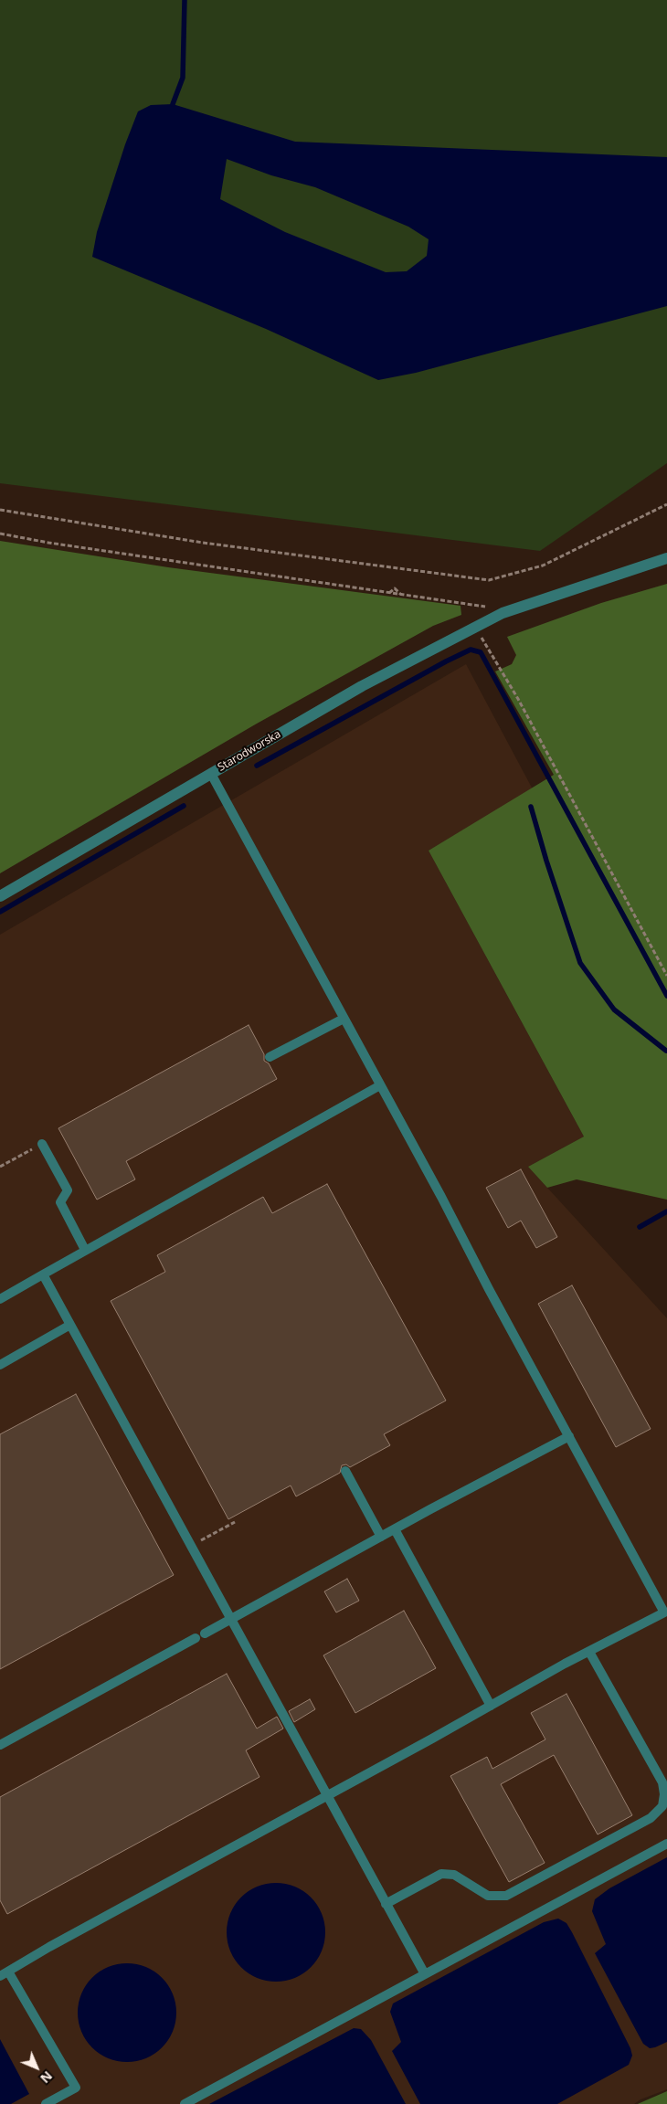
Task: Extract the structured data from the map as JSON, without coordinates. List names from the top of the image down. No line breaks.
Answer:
{"streets":{"street":["Starodworska"]},"north":"bottom right"}
